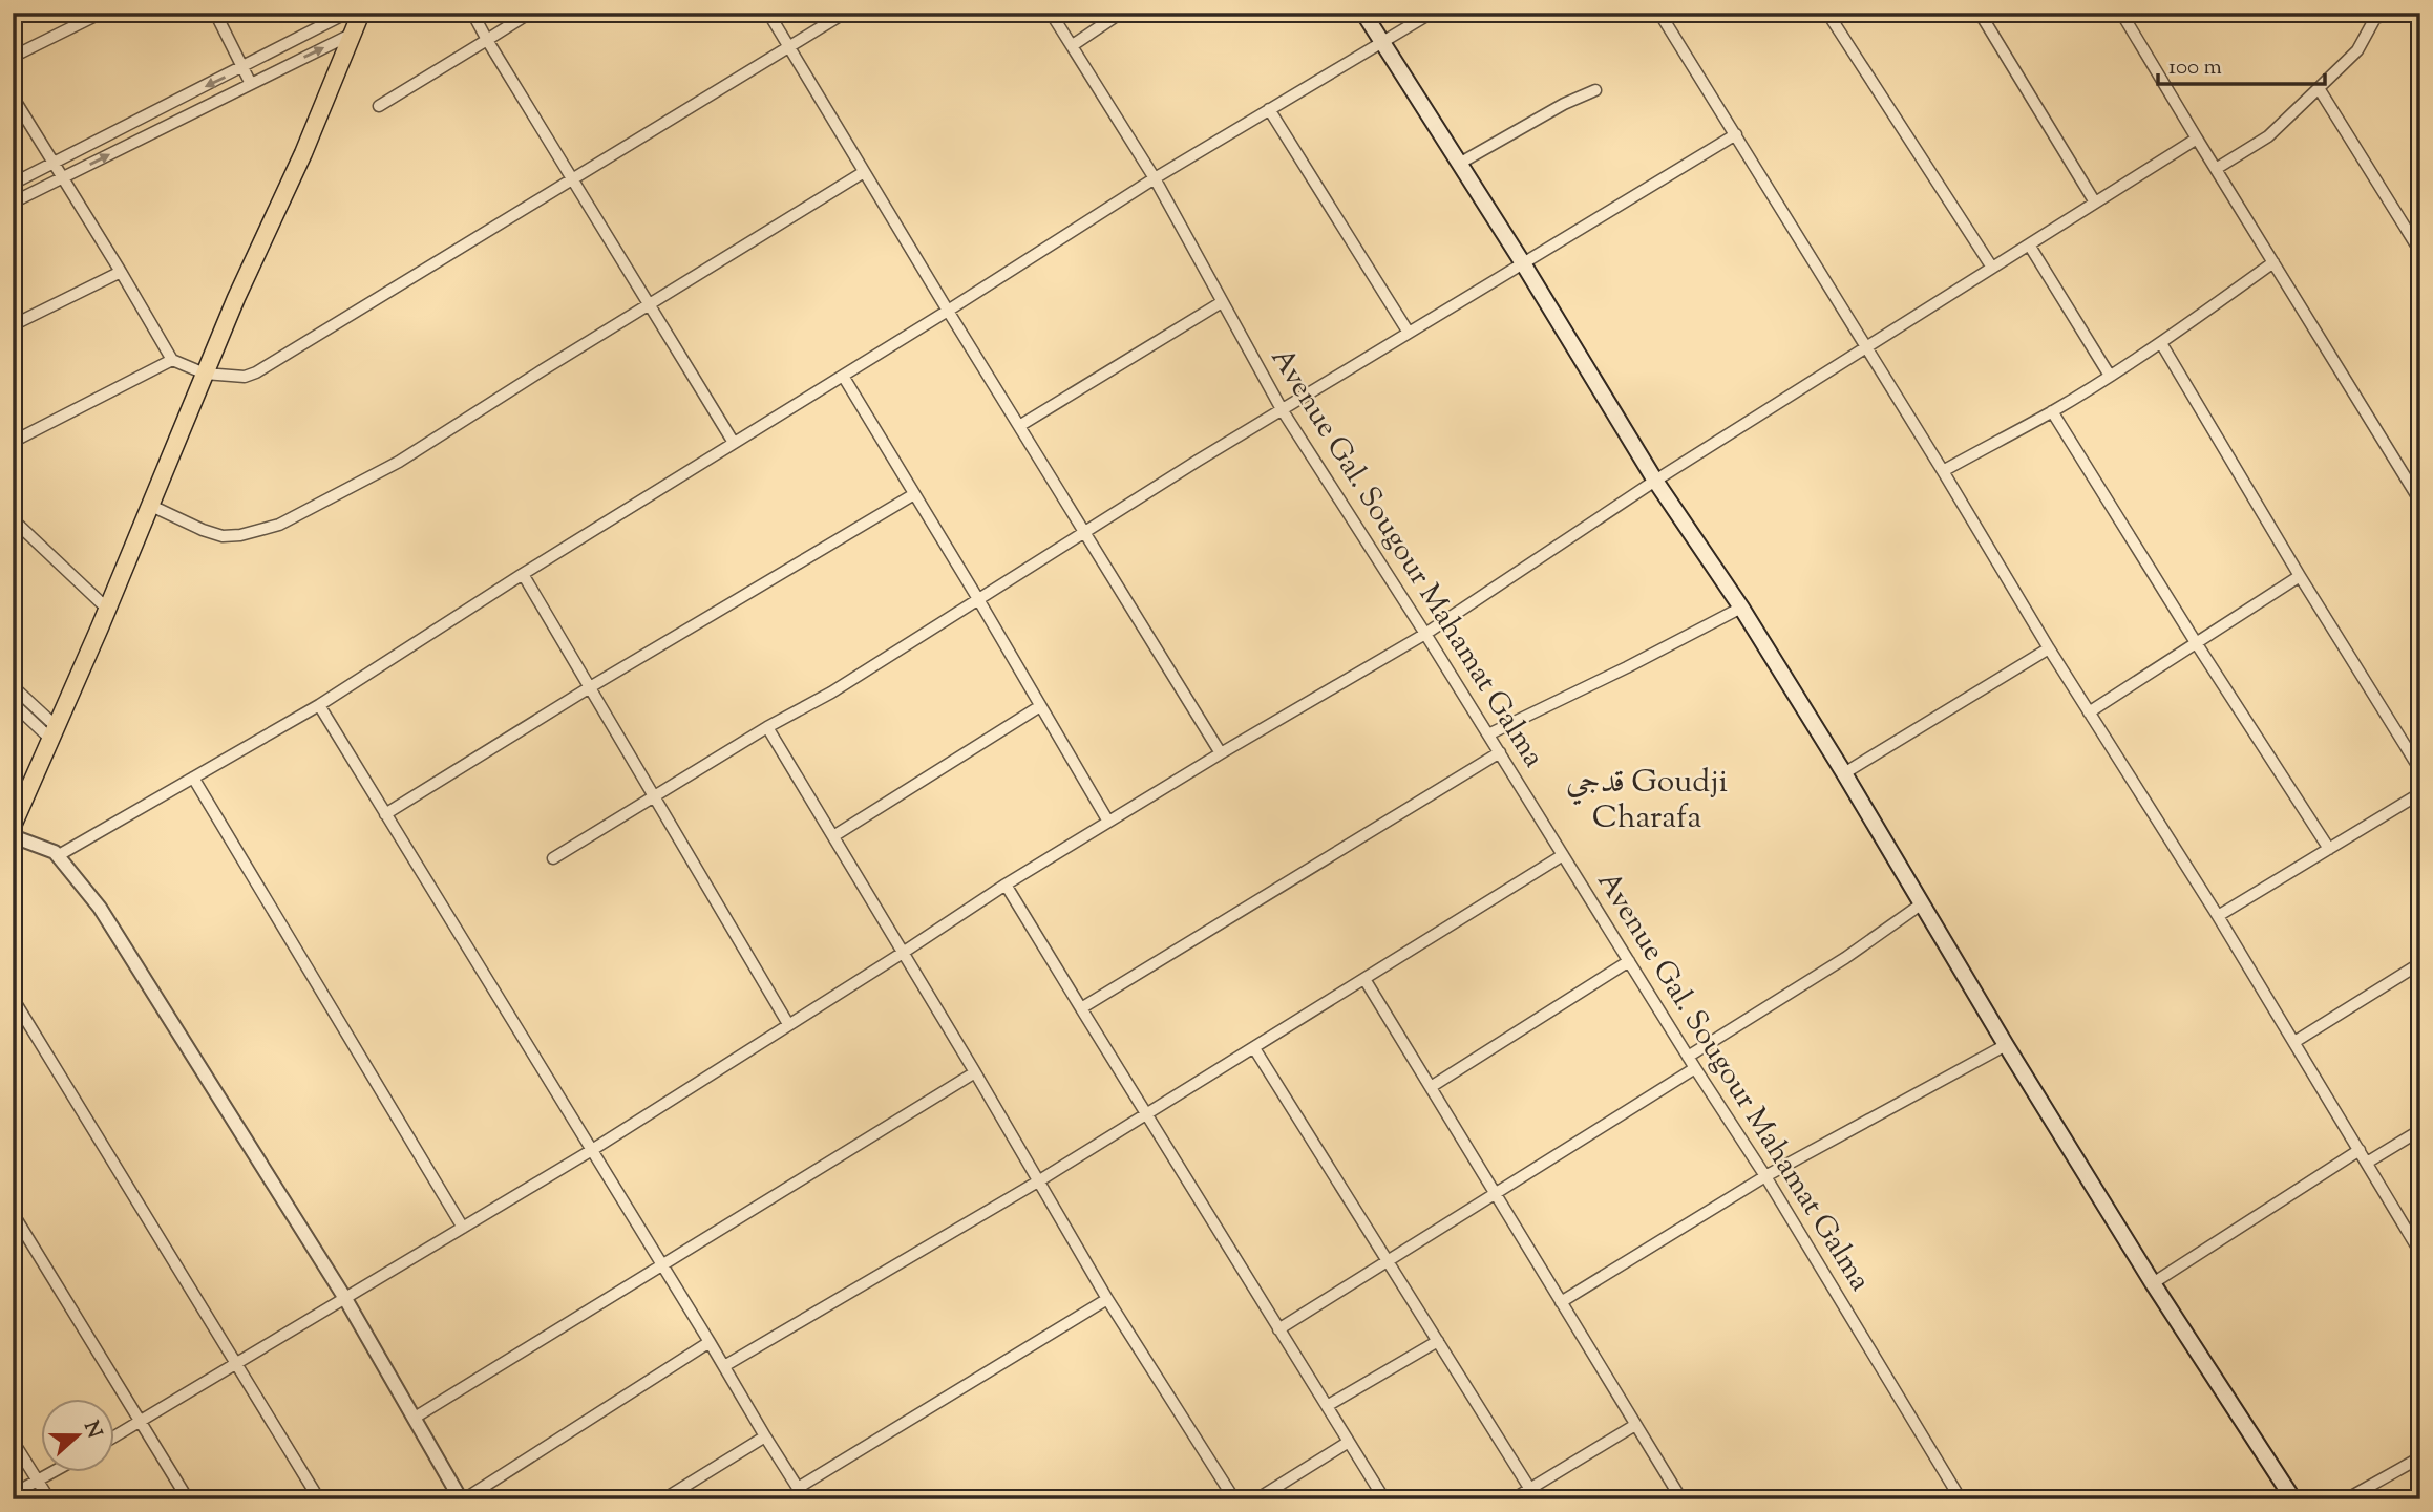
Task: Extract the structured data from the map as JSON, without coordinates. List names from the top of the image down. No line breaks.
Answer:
{"streets":{"street":["Avenue Gal. Sougour Mahamat Galma"]},"districts":["قدجي Goudji Charafa"],"scale_bar":"100 m","north":"right"}
